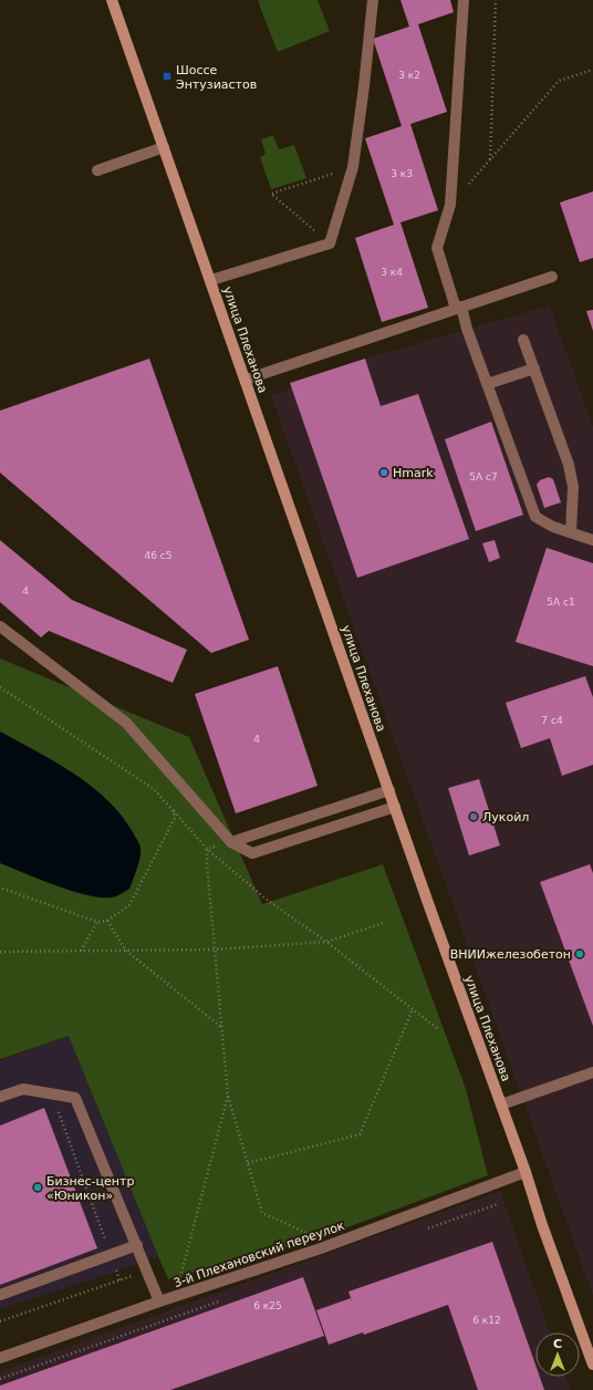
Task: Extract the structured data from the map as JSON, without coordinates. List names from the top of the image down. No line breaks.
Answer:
{"streets":{"main road":["улица Плеханова"],"street":["3-й Плехановский переулок"]},"crossings":[["улица Плеханова","3-й Плехановский переулок"]],"places":{"transit":["Шоссе Энтузиастов"],"other":["Hmark","Лукойл","ВНИИжелезобетон","Бизнес-центр «Юникон»"]},"house_numbers":["3 к2","3 к3","3 к4","5А с7","46 с5","4","5А с1","7 с4","4","6 к25","6 к12"],"north":"top"}
